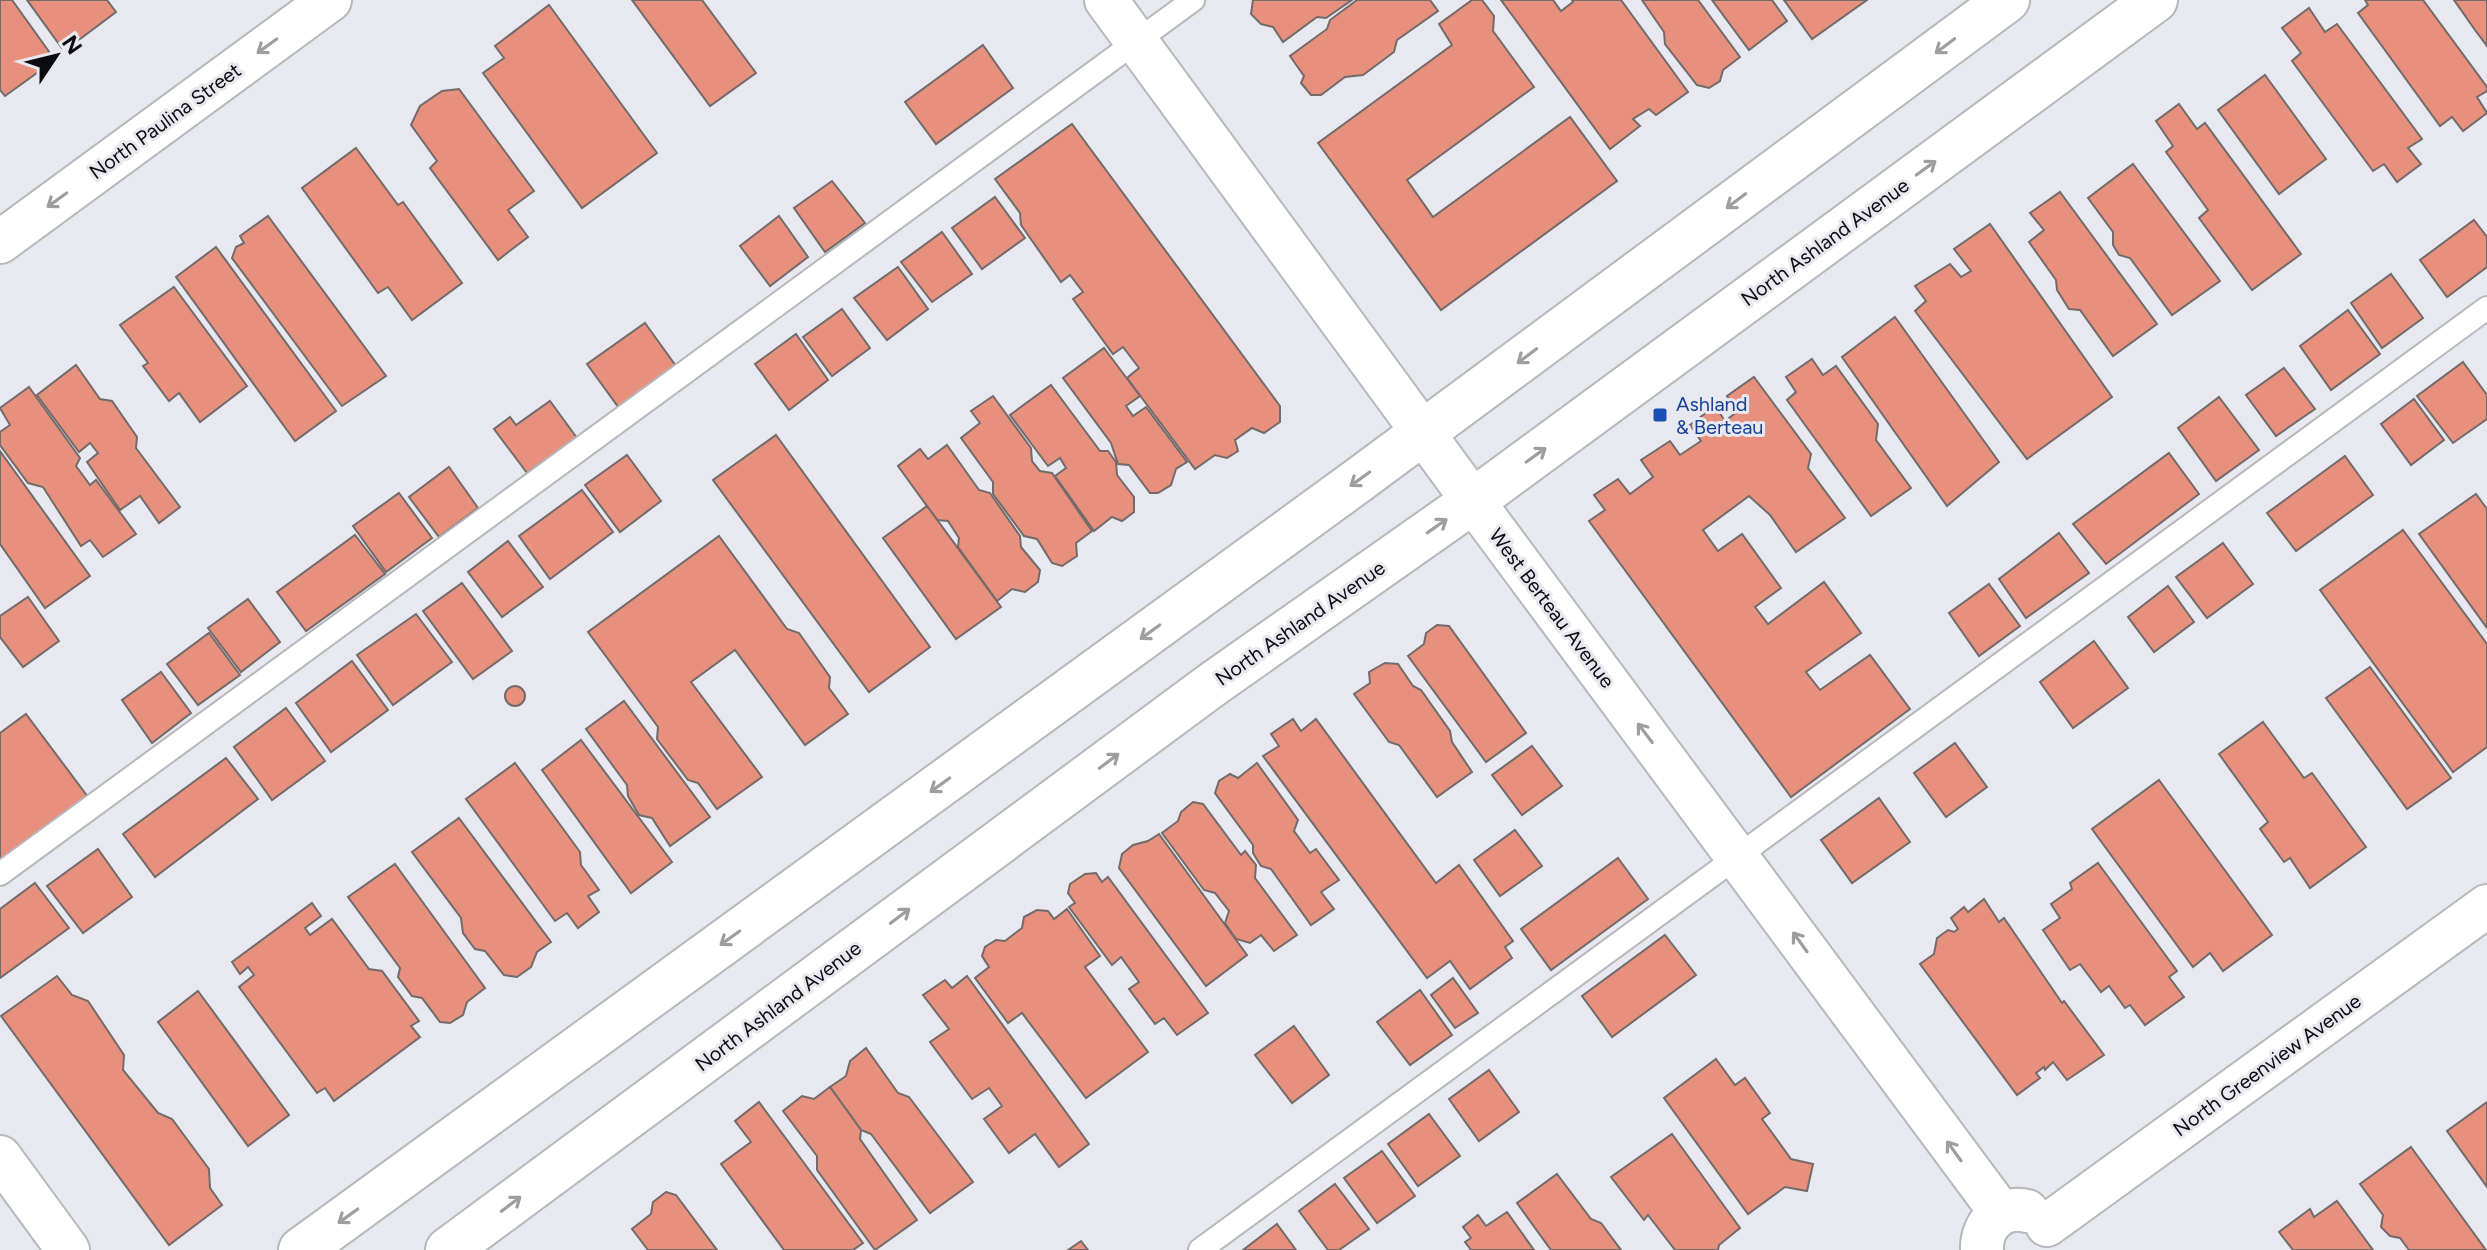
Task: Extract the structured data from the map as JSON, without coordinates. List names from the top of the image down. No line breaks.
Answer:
{"streets":{"main road":["North Ashland Avenue"],"street":["North Paulina Street","West Berteau Avenue","North Greenview Avenue"]},"crossings":[["North Ashland Avenue","West Berteau Avenue"]],"one_way":["North Paulina Street","West Berteau Avenue"],"places":{"transit":["Ashland & Berteau"]},"north":"top right"}
